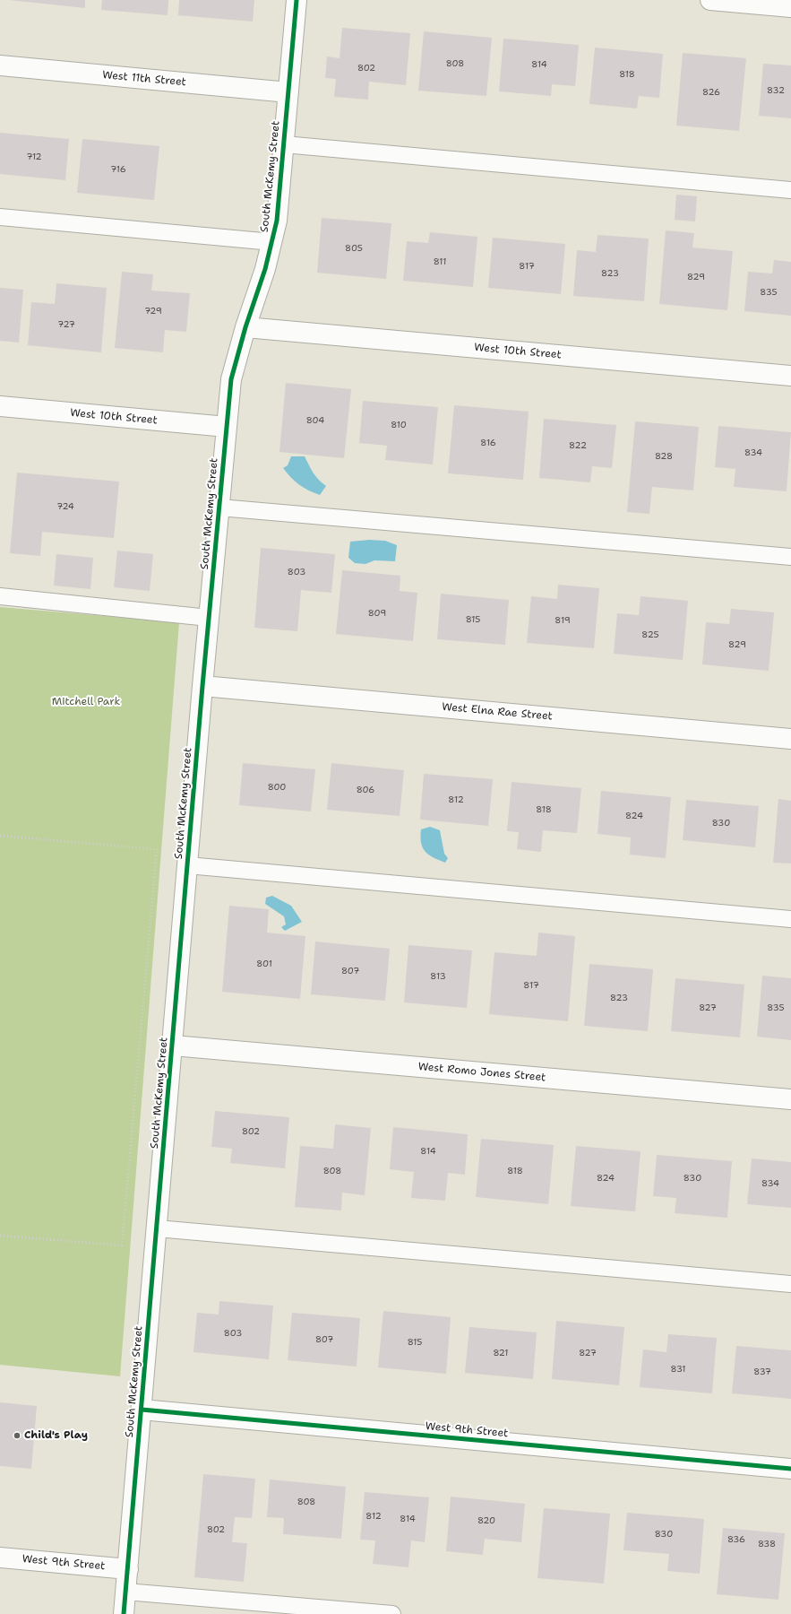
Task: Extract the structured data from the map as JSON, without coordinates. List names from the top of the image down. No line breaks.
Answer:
{"streets":{"street":["West 11th Street","South McKemy Street","West 10th Street","West Elna Rae Street","West Romo Jones Street","West 9th Street"]},"crossings":[["West 11th Street","South McKemy Street"],["South McKemy Street","West 10th Street"],["South McKemy Street","West Elna Rae Street"],["South McKemy Street","West Romo Jones Street"],["South McKemy Street","West 9th Street"]],"parks":["Mitchell Park"],"places":["Child's Play"],"house_numbers":["808","814","802","818","832","826","712","716","805","811","817","823","829","835","729","727","804","810","816","822","834","828","724","803","809","815","819","825","829","800","806","812","818","824","830","801","807","813","817","823","827","835","802","814","808","818","824","830","834","803","807","815","821","827","831","837","808","812","814","820","802","830","836","838"]}
